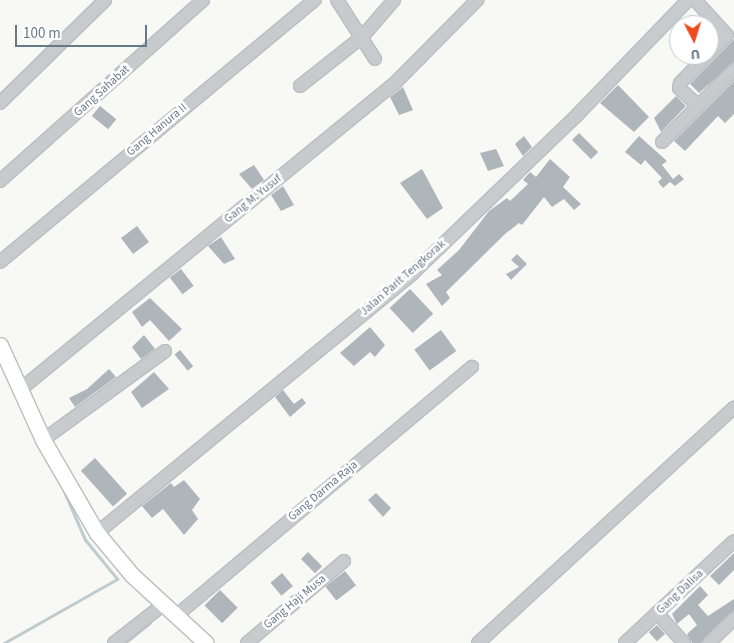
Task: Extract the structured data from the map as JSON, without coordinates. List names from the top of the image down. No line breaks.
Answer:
{"streets":{"street":["Gang Sahabat","Gang Hanura II","Gang M. Yusuf","Jalan Parit Tengkorak","Gang Darma Raja","Gang Dalisa","Gang Haji Musa"]},"scale_bar":"100 m","north":"bottom"}
